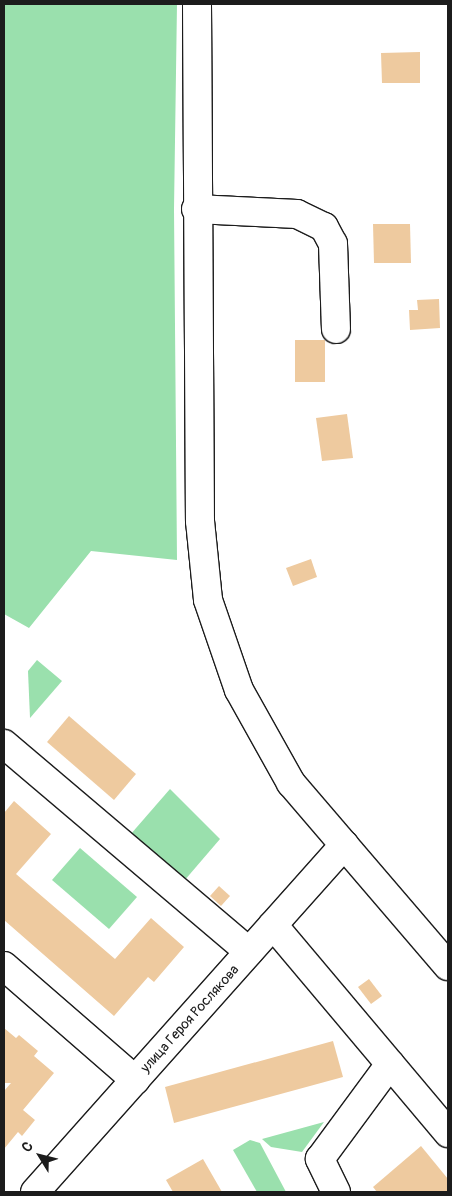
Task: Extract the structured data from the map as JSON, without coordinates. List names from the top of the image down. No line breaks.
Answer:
{"streets":{"street":["улица Героя Рослякова"]},"north":"top left"}
